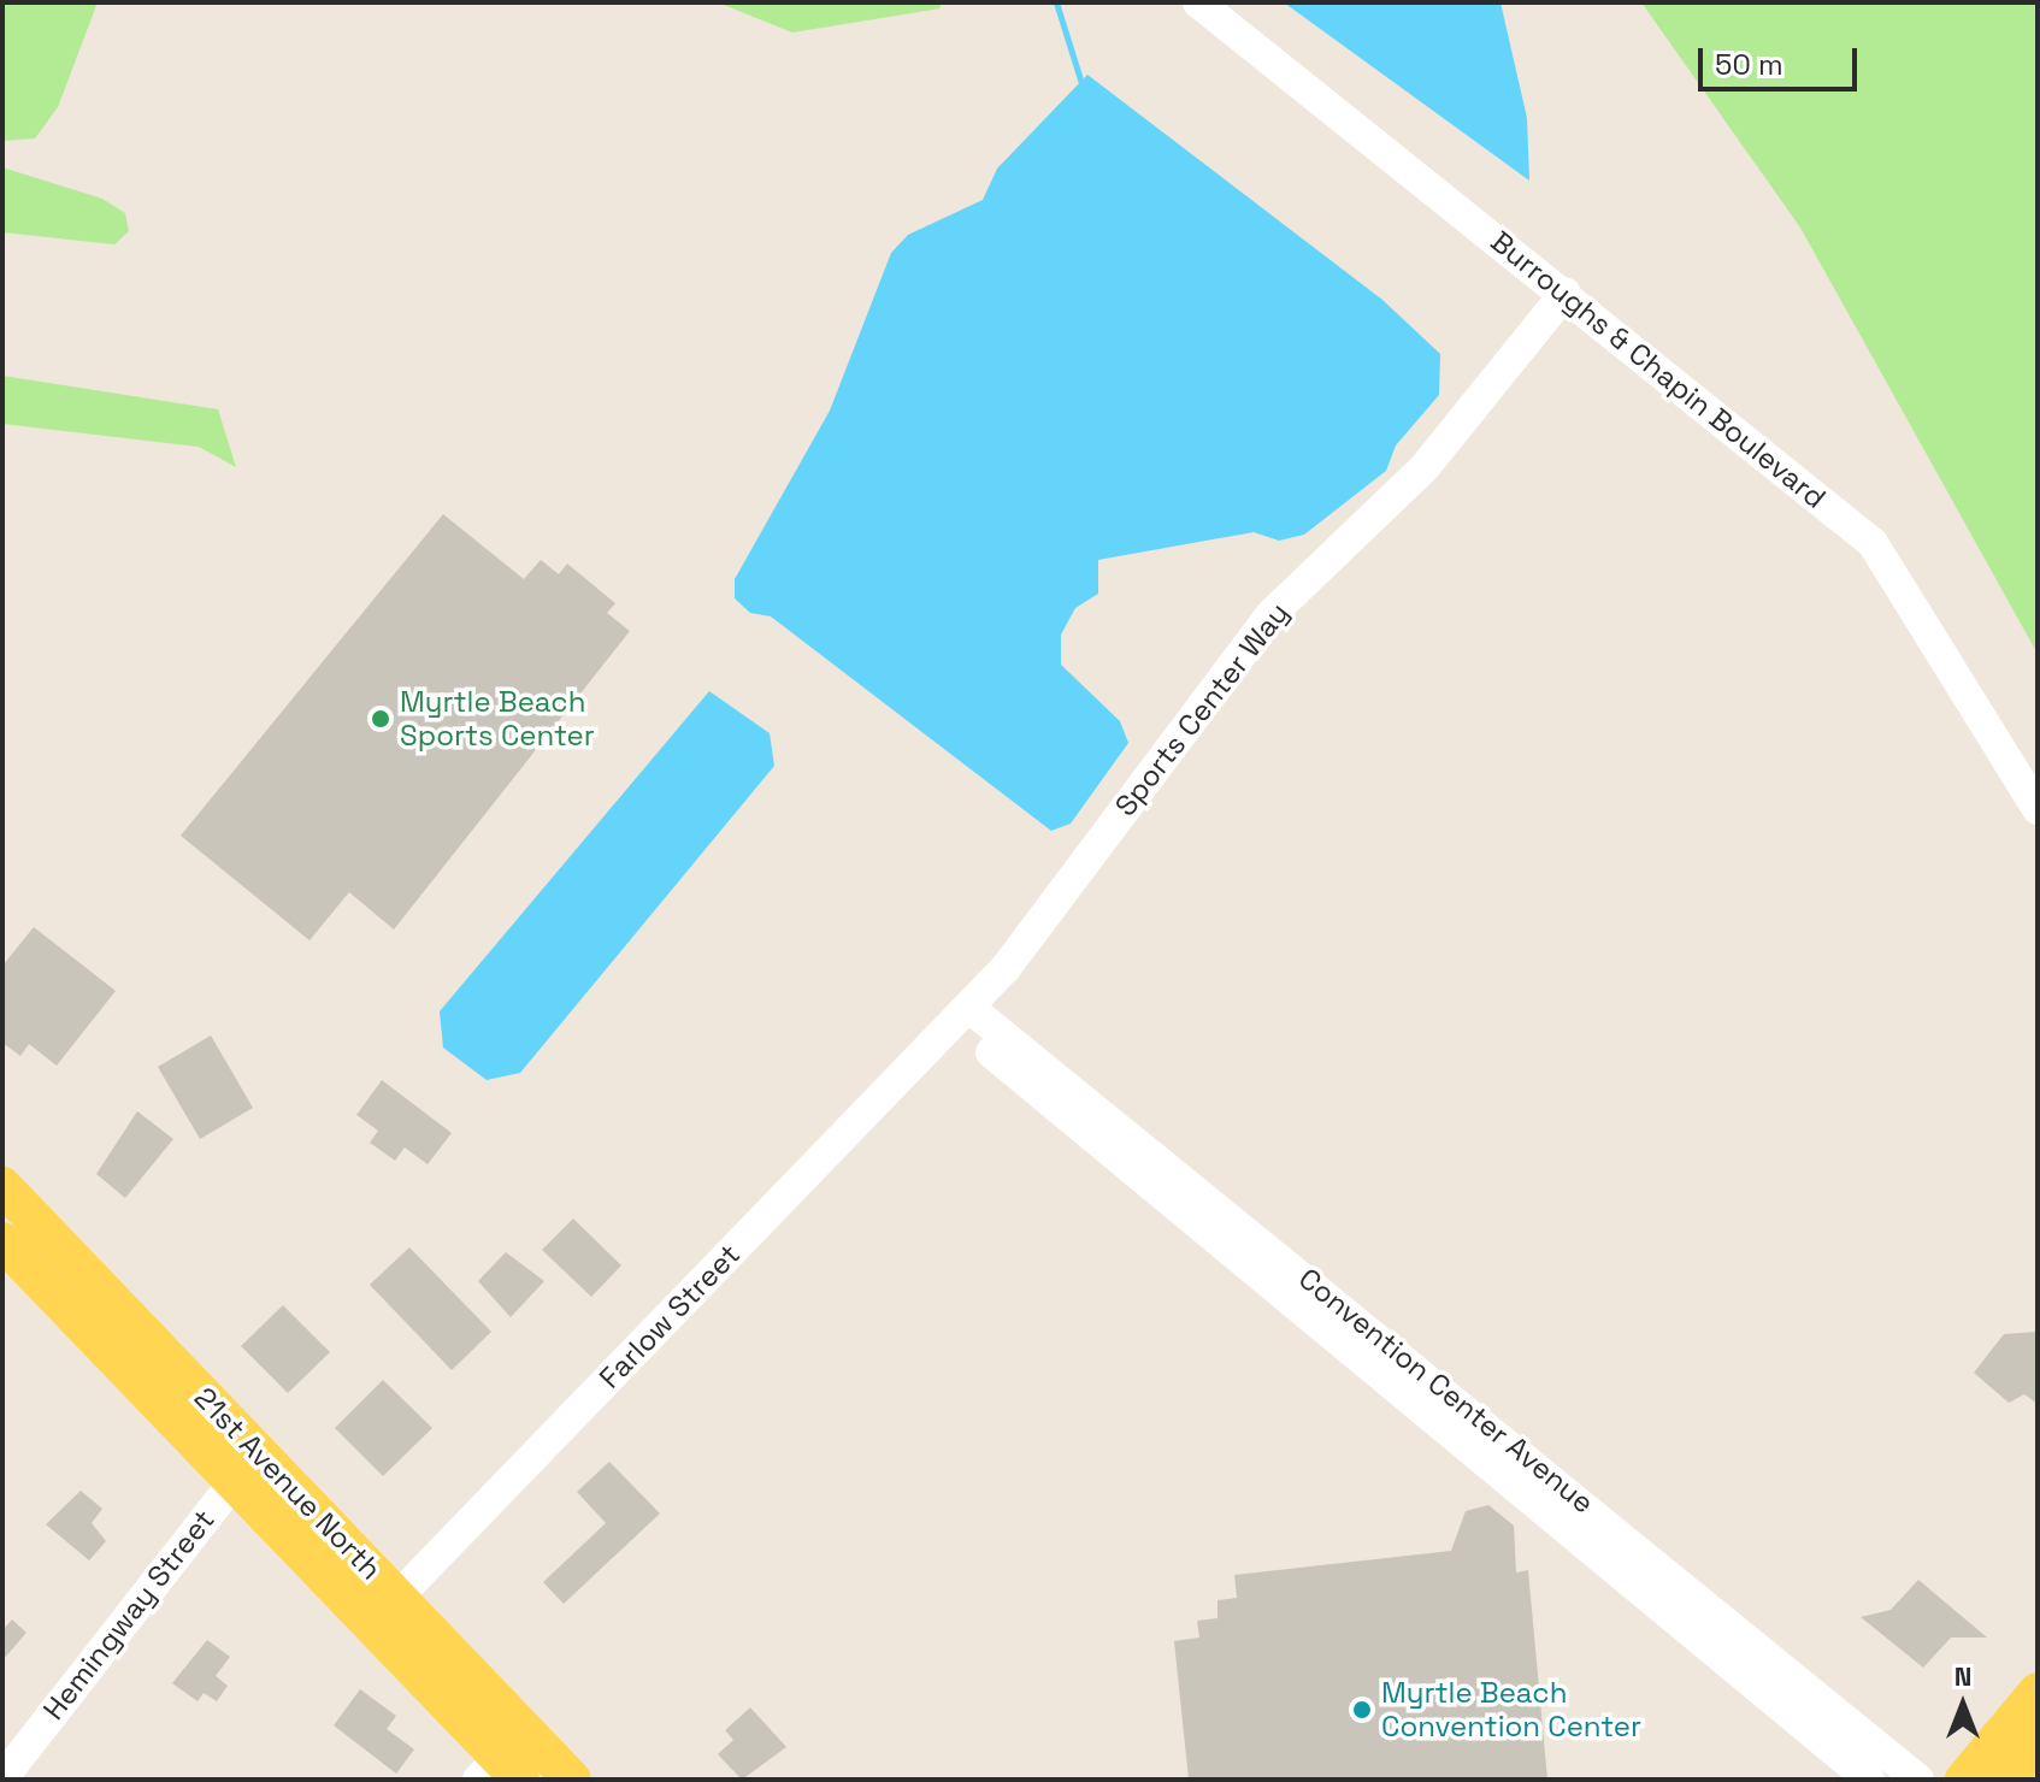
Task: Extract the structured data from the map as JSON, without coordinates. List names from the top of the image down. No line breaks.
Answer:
{"streets":{"main road":["21st Avenue North"],"street":["Burroughs & Chapin Boulevard","Sports Center Way","Farlow Street","Convention Center Avenue","Hemingway Street"]},"crossings":[["Burroughs & Chapin Boulevard","Sports Center Way"],["Sports Center Way","Farlow Street"],["Sports Center Way","Convention Center Avenue"],["Farlow Street","Convention Center Avenue"],["Farlow Street","21st Avenue North"],["21st Avenue North","Hemingway Street"]],"places":["Myrtle Beach Sports Center","Myrtle Beach Convention Center"],"scale_bar":"50 m","north":"top"}
